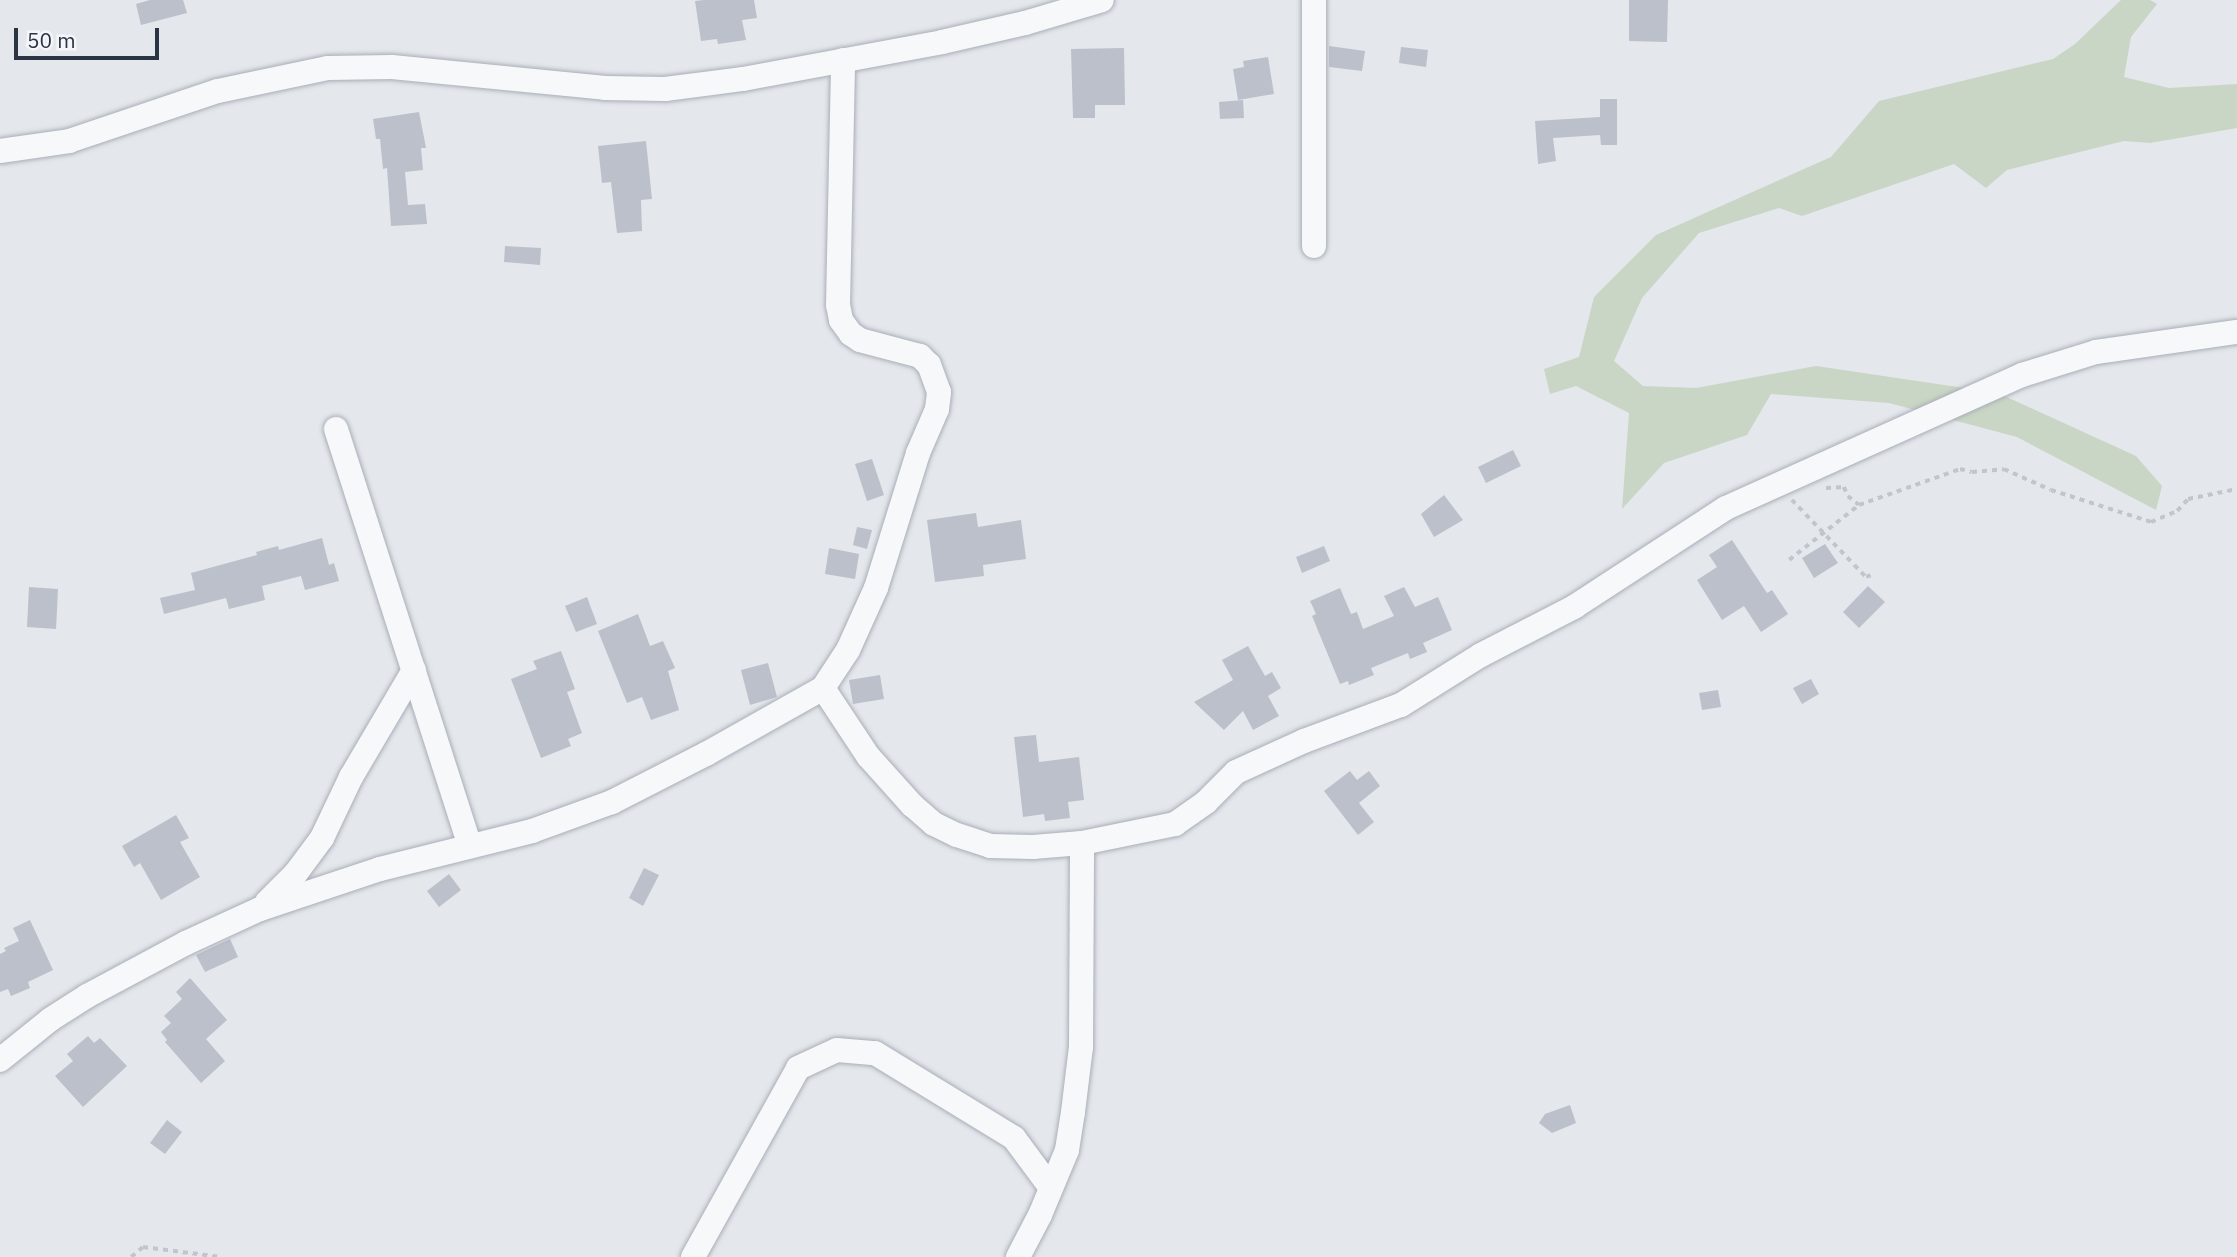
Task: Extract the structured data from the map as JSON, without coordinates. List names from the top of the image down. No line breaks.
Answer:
{"scale_bar":"50 m"}
